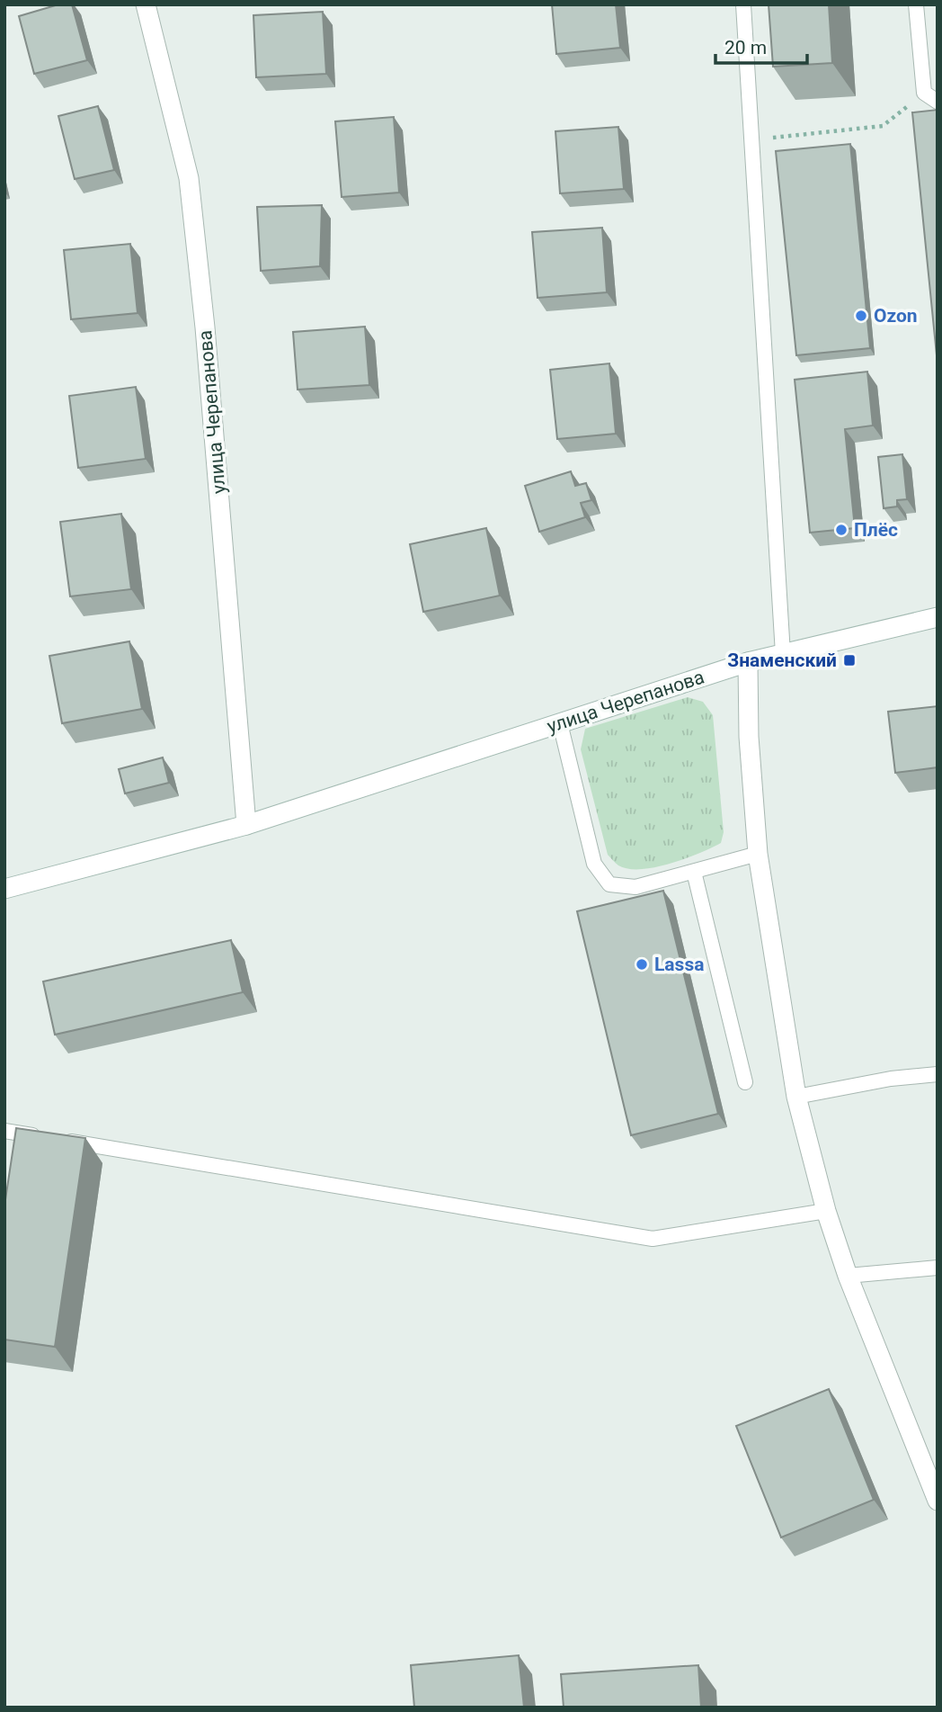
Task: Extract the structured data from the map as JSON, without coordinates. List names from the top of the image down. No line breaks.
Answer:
{"streets":{"street":["улица Черепанова"]},"places":{"other":["Ozon","Плёс","Lassa"],"transit":["Знаменский"]},"scale_bar":"20 m"}
